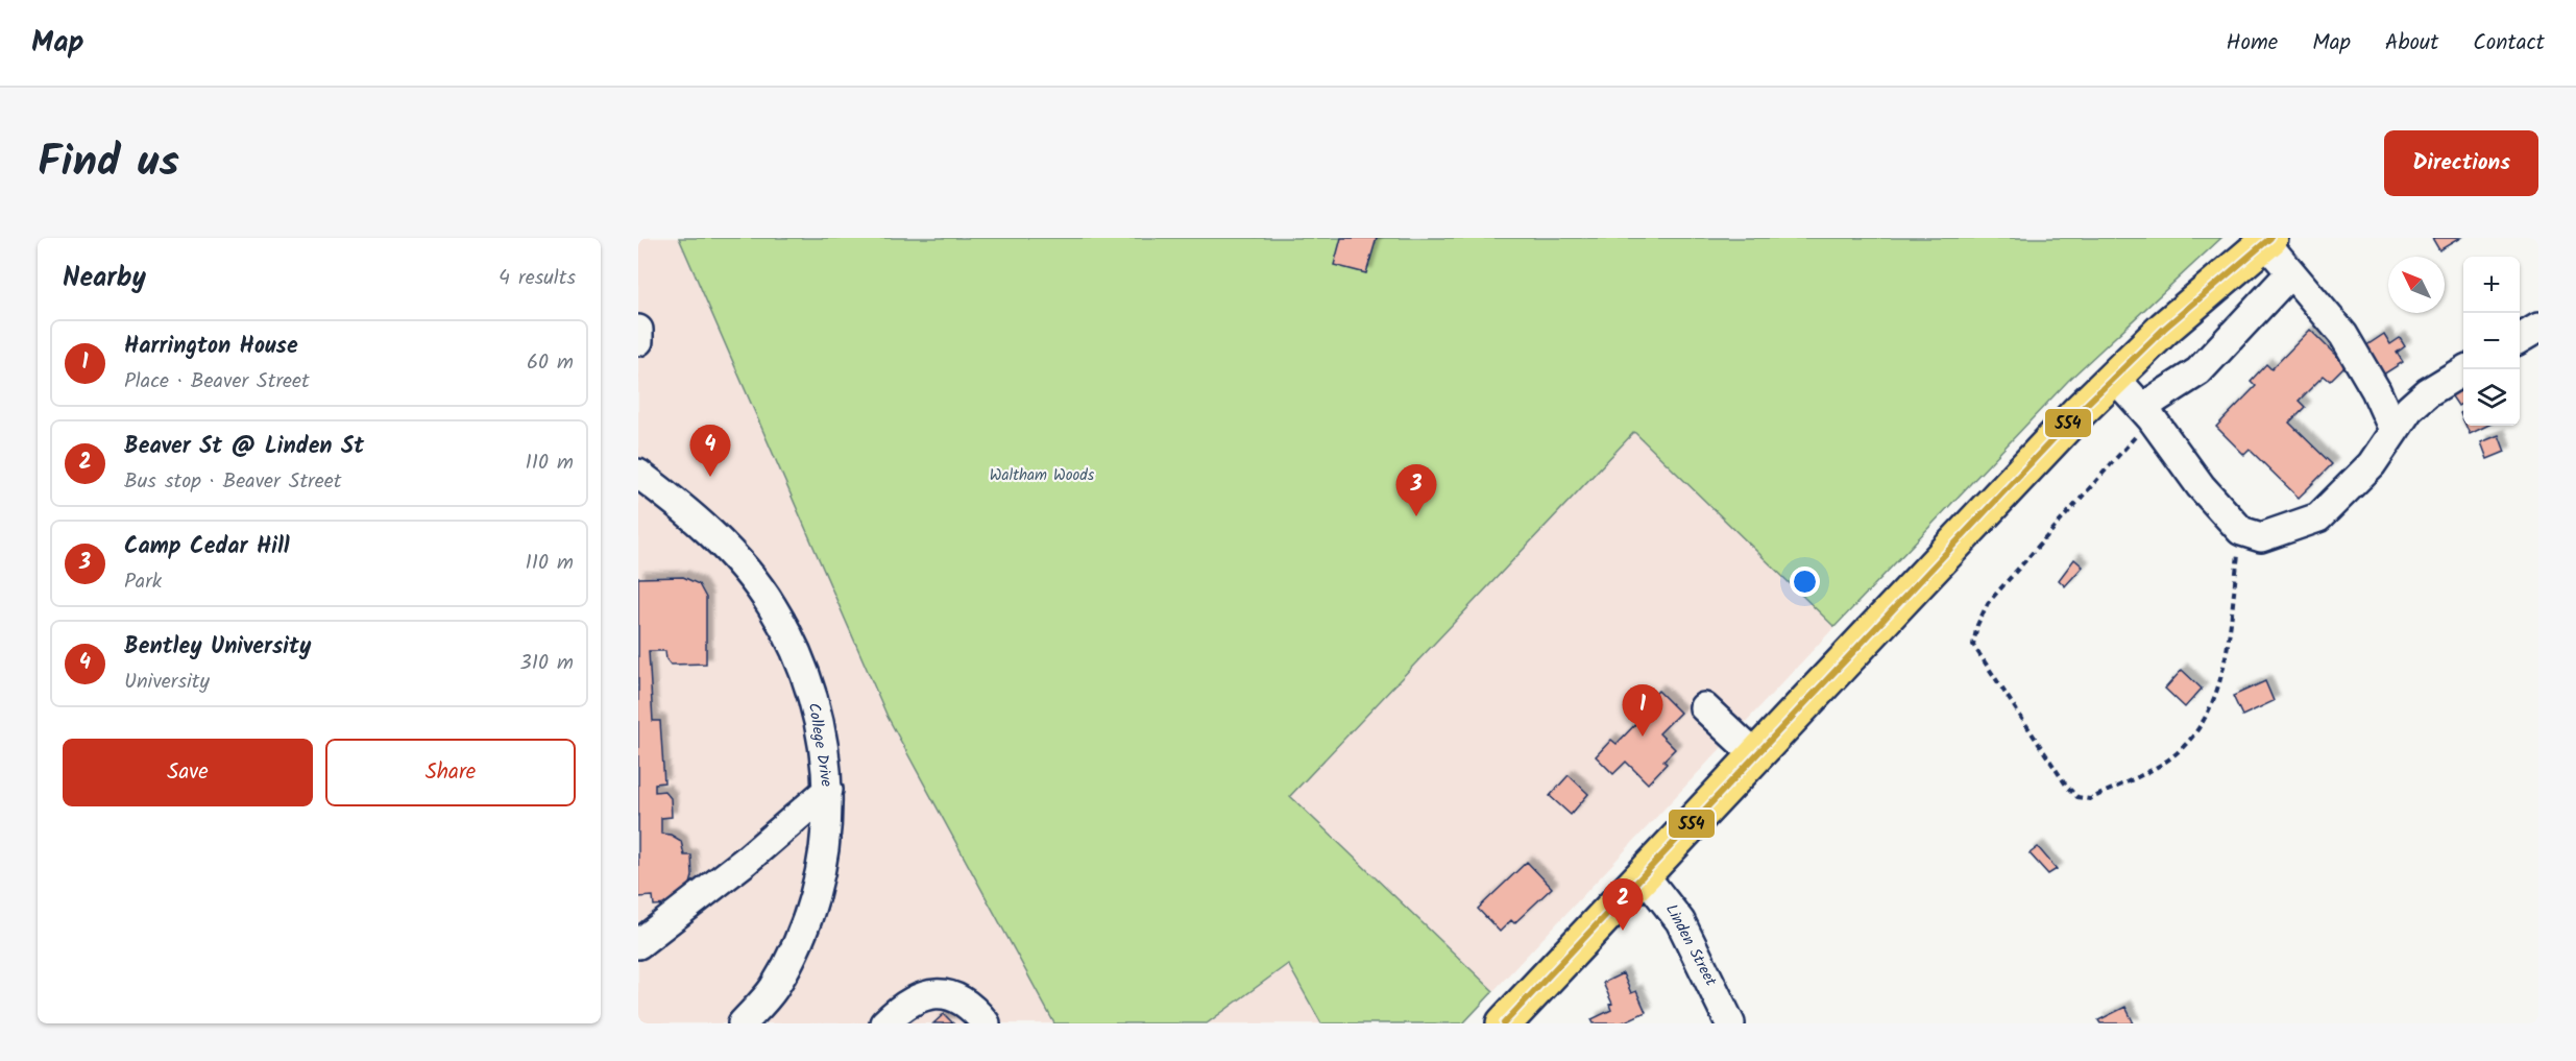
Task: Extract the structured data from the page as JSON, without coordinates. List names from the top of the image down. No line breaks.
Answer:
{"streets":{"street":["College Drive","Linden Street"]},"parks":["Waltham Woods"],"lines":["transit line 554"],"north":"top left","page":{"header":"Map","nav":["Home","Map","About","Contact"],"title":"Find us","buttons":["Directions",["Save","Share"]],"heading":["Nearby","4 results"],"map_buttons":["+","−"],"list":[{"mark":"1","name":"Harrington House","note":"Place · Beaver Street","value":"60 m"},{"mark":"2","name":"Beaver St @ Linden St","note":"Bus stop · Beaver Street","value":"110 m"},{"mark":"3","name":"Camp Cedar Hill","note":"Park","value":"110 m"},{"mark":"4","name":"Bentley University","note":"University","value":"310 m"}],"pins":["4","3","1","2"]}}
